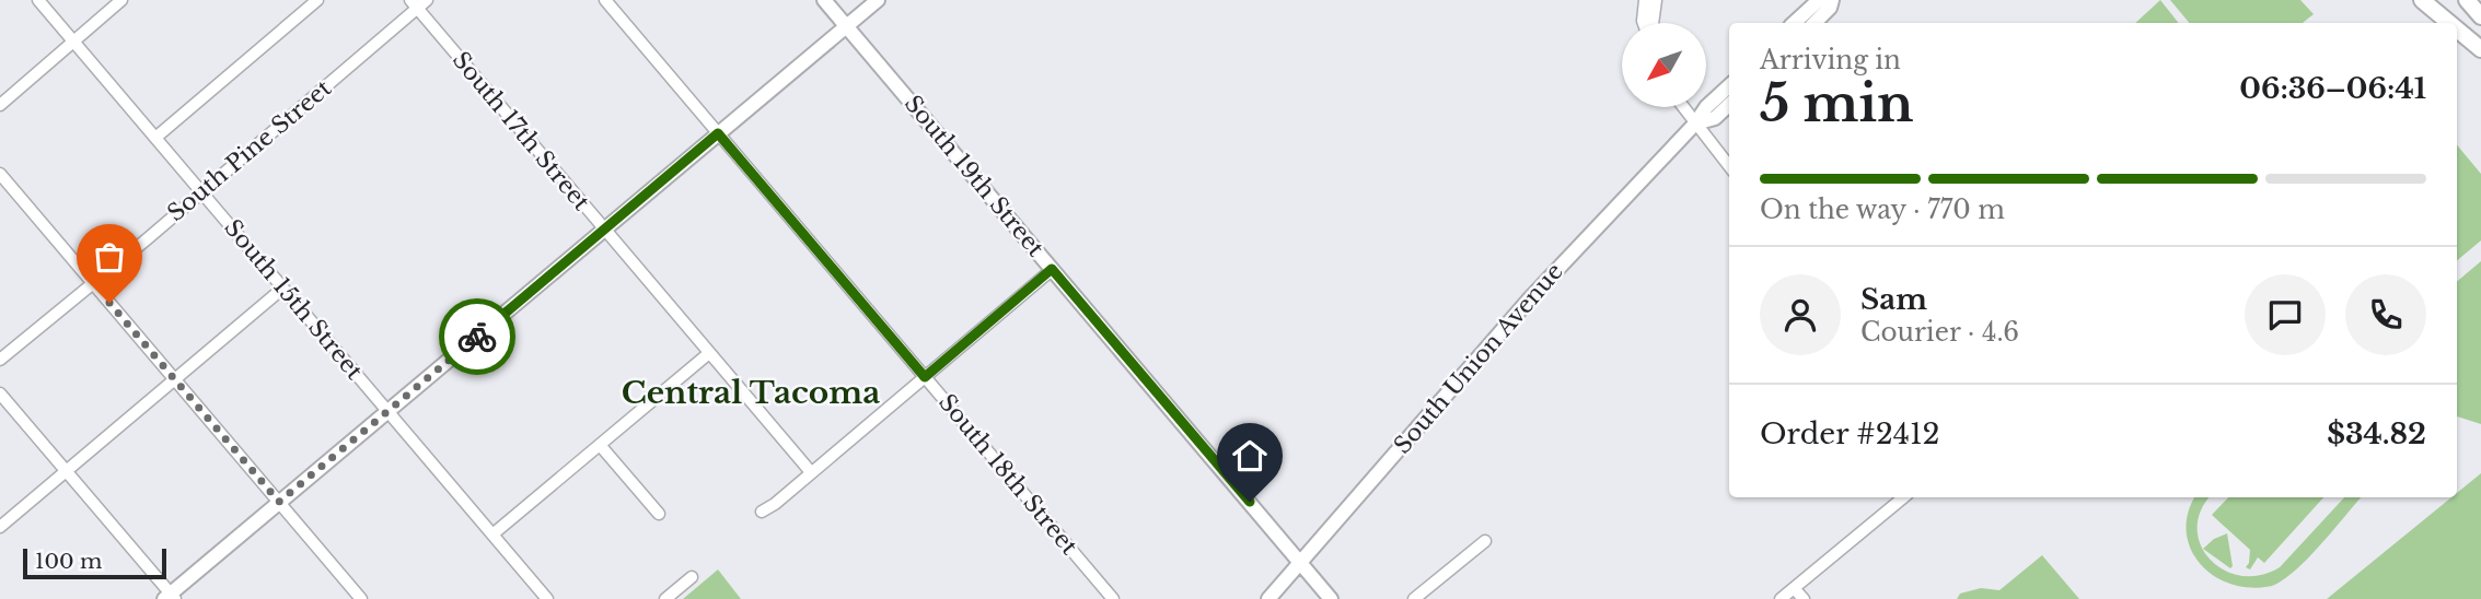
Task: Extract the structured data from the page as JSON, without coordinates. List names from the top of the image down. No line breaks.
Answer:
{"streets":{"main road":["South 19th Street","South Union Avenue"],"street":["South 17th Street","South Pine Street","South 15th Street","South 18th Street"]},"crossings":[["South 17th Street","South Pine Street"],["South Pine Street","South 15th Street"],["South 19th Street","South Union Avenue"]],"districts":["Central Tacoma"],"scale_bar":"100 m","north":"bottom left","page":{"heading":["5 min","Arriving in","06:36–06:41"],"panel":["Sam","Courier · 4.6","Order #2412","$34.82"],"bar":"On the way · 770 m","scale":"100 m"}}
